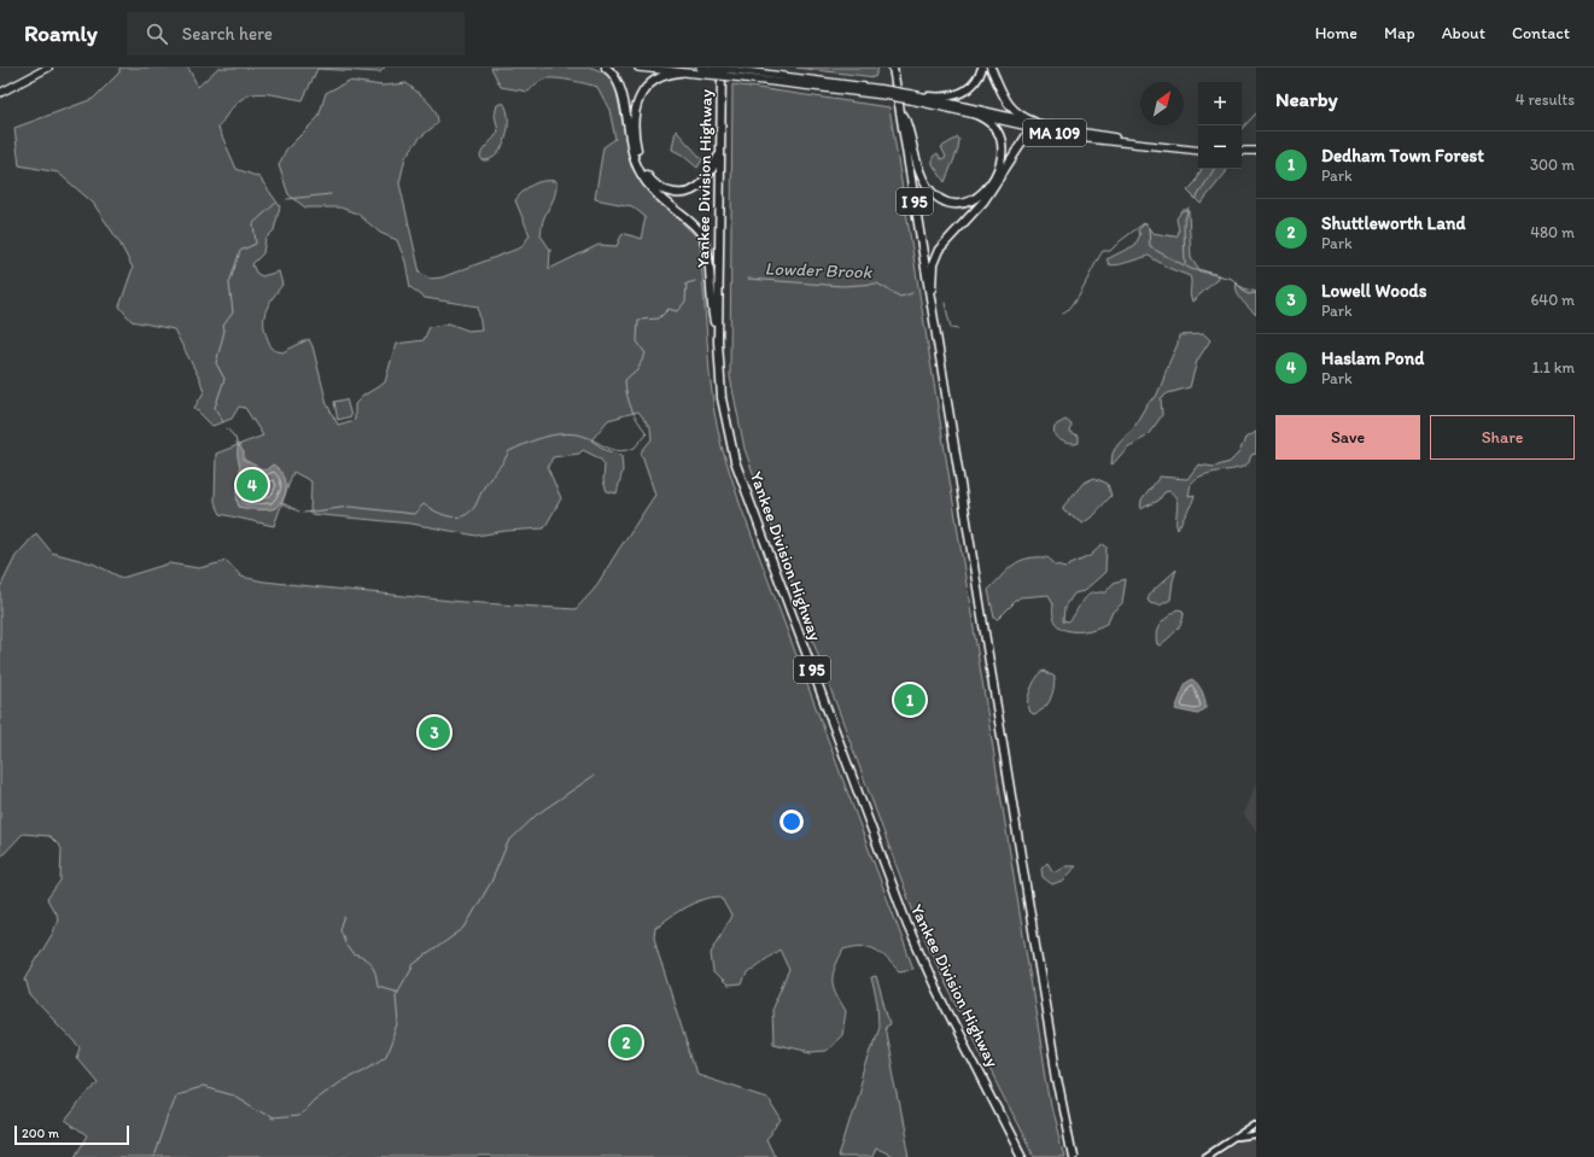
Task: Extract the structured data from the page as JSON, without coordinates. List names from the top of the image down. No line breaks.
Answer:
{"streets":{"highway":["Yankee Division Highway","I 95"],"main road":["MA 109"]},"water":["Lowder Brook"],"scale_bar":"200 m","north":"top right","page":{"header":"Roamly","search":"Search here","nav":["Home","Map","About","Contact"],"heading":["Nearby","4 results"],"map_buttons":["+","−"],"list":[{"mark":"1","name":"Dedham Town Forest","note":"Park","value":"300 m"},{"mark":"2","name":"Shuttleworth Land","note":"Park","value":"480 m"},{"mark":"3","name":"Lowell Woods","note":"Park","value":"640 m"},{"mark":"4","name":"Haslam Pond","note":"Park","value":"1.1 km"}],"buttons":["Save","Share"],"pins":["4","1","3","2"],"scale":"200 m"}}
